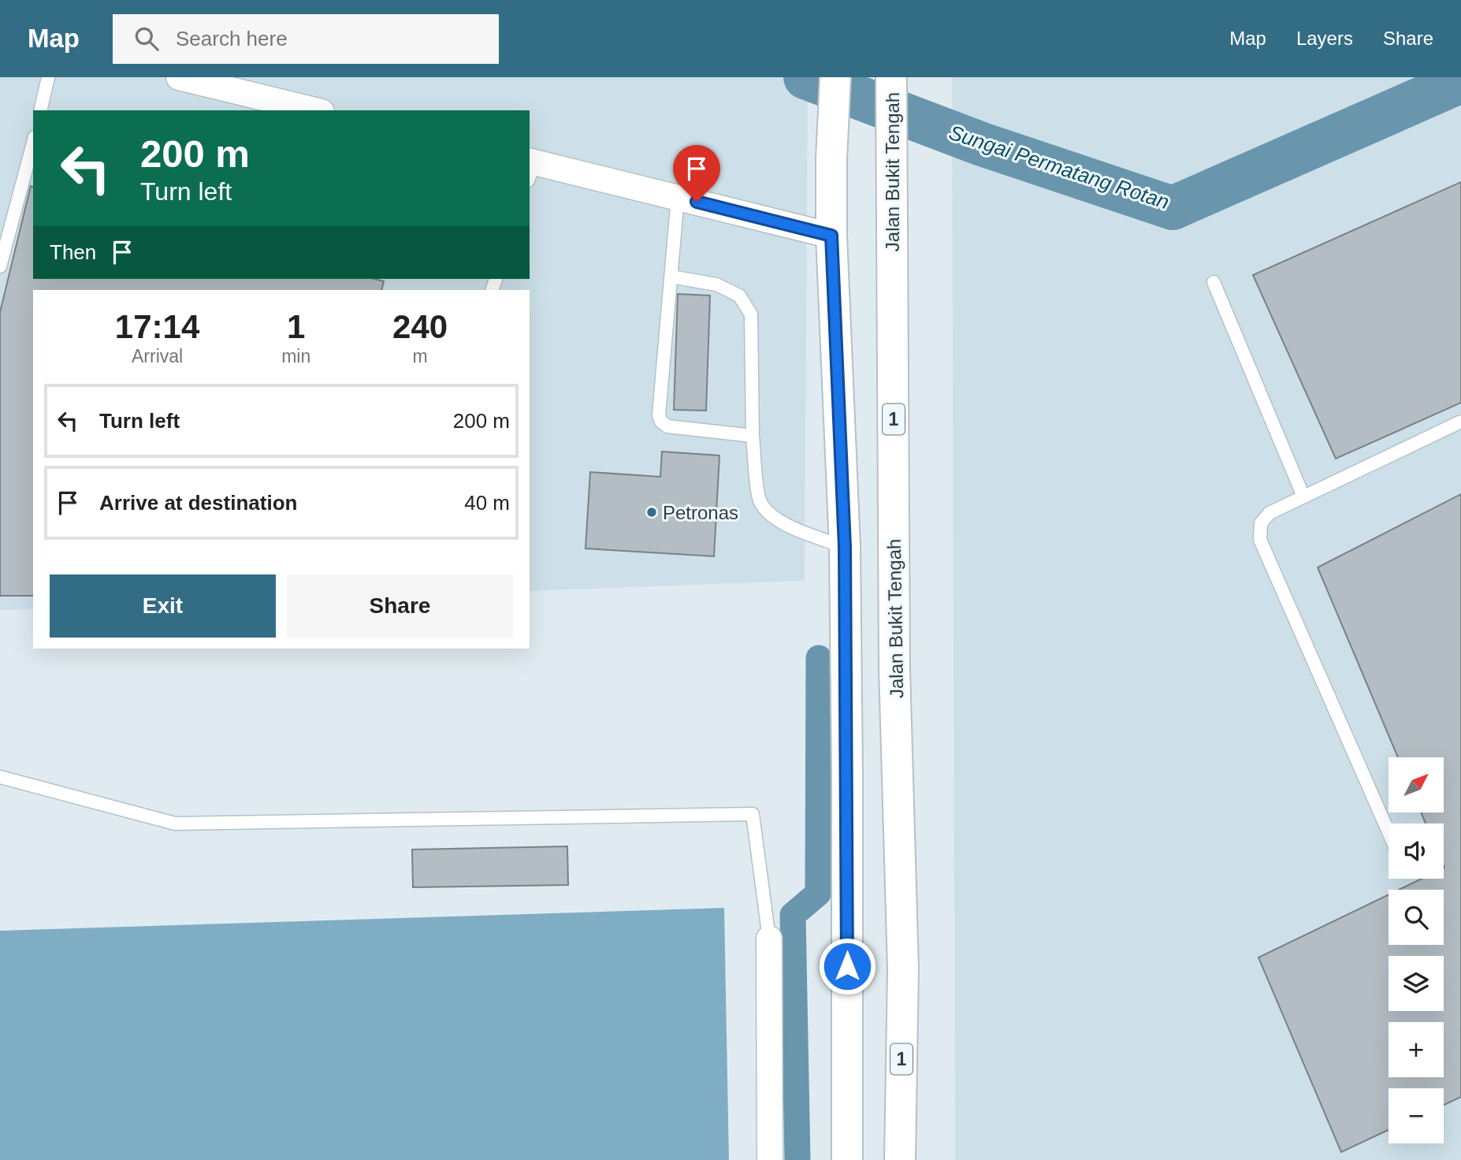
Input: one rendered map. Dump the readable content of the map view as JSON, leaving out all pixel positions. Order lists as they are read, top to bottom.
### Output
{
  "streets": {
    "highway": ["Jalan Bukit Tengah", "1"]
  },
  "water": ["Sungai Permatang Rotan"],
  "places": ["Petronas"],
  "north": "top right",
  "page": {
    "header": "Map",
    "search": "Search here",
    "nav": ["Map", "Layers", "Share"],
    "turn": ["200 m", "Turn left"],
    "then": "Then",
    "eta": [
      "17:14",
      "Arrival",
      "1",
      "min",
      "240",
      "m"
    ],
    "list": [
      {
        "name": "Turn left",
        "value": "200 m"
      },
      {
        "name": "Arrive at destination",
        "value": "40 m"
      }
    ],
    "buttons": ["Exit", "Share"],
    "map_buttons": ["+", "−"]
  }
}
